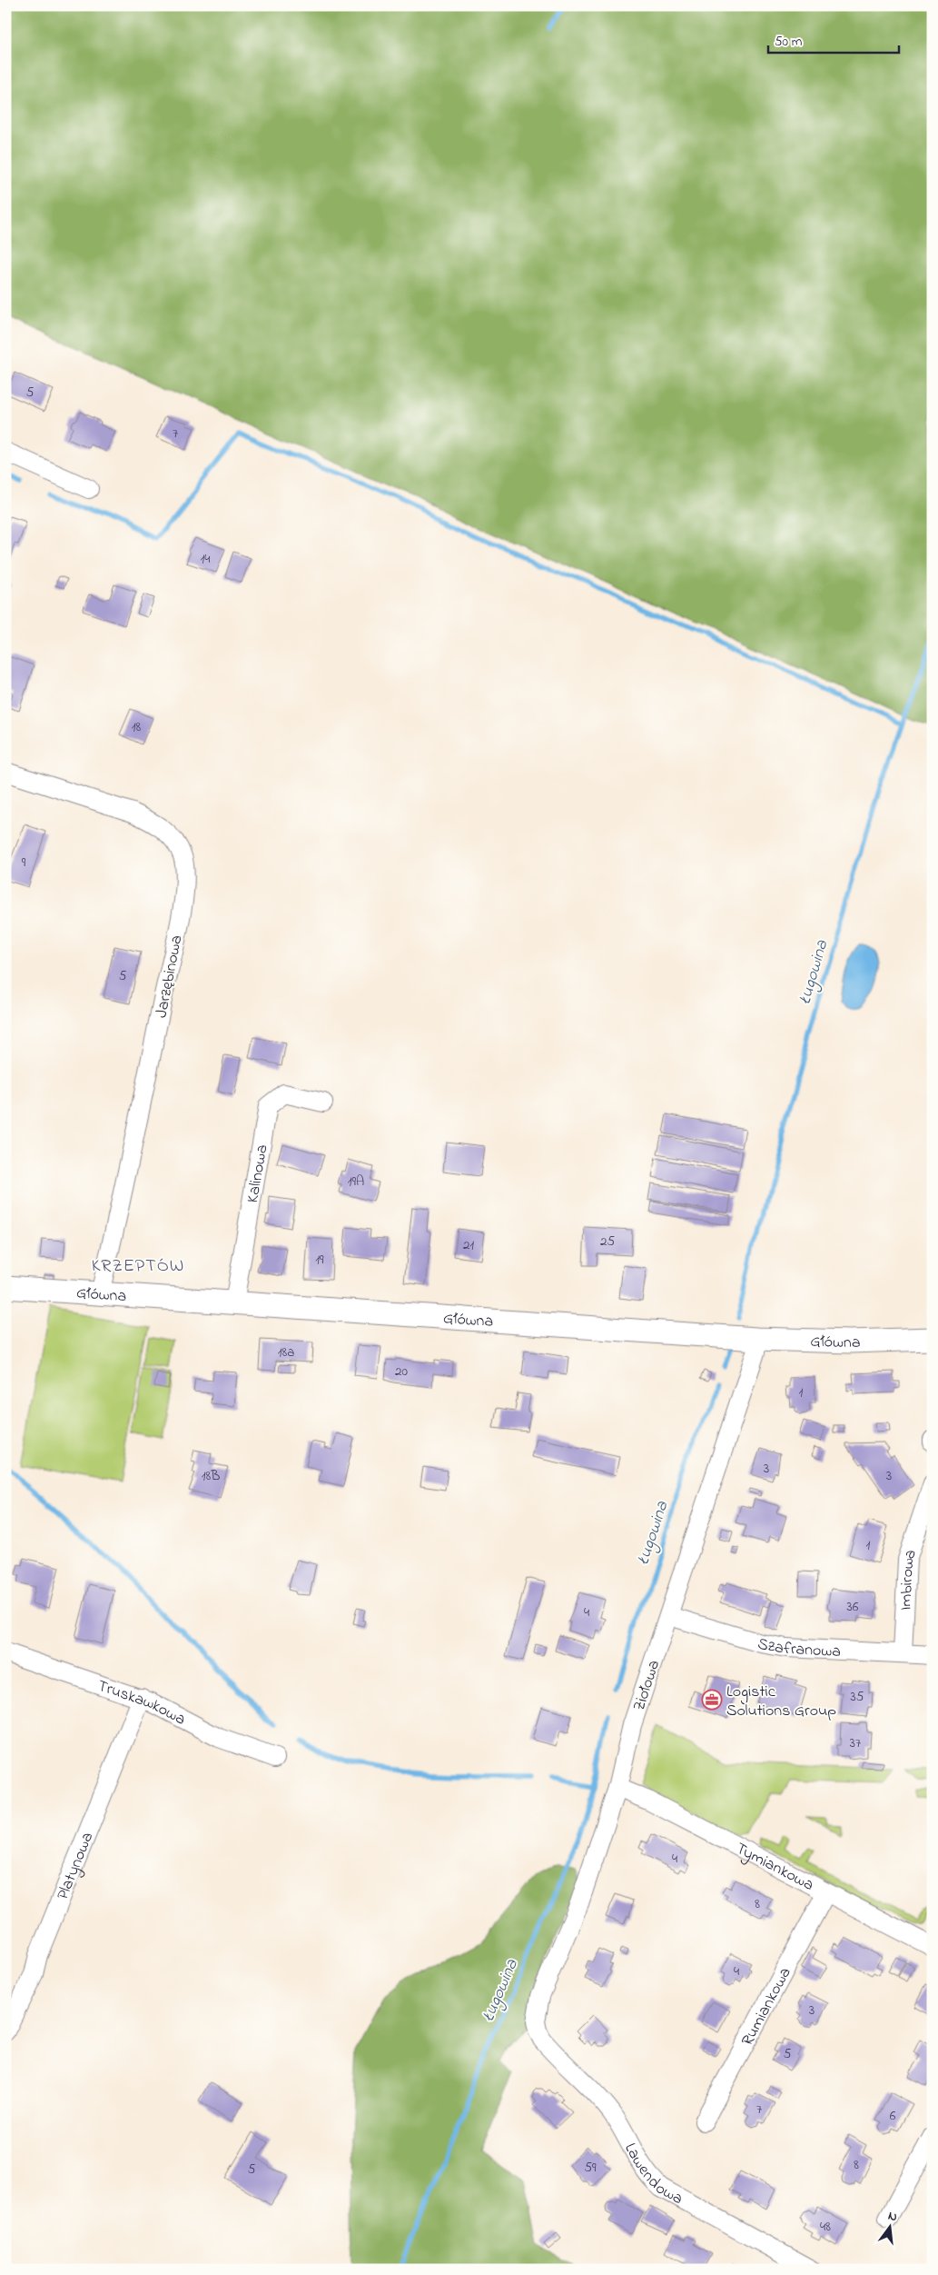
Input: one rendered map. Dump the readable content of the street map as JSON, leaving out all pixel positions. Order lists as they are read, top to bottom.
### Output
{
  "streets": {
    "street": [
      "Jarzębinowa",
      "Kalinowa",
      "Główna",
      "Imbirowa",
      "Szafranowa",
      "Ziołowa",
      "Truskawkowa",
      "Platynowa",
      "Tymiankowa",
      "Rumiankowa",
      "Lawendowa"
    ]
  },
  "crossings": [
    ["Jarzębinowa", "Główna"],
    ["Kalinowa", "Główna"],
    ["Główna", "Ziołowa"],
    ["Imbirowa", "Szafranowa"],
    ["Szafranowa", "Ziołowa"],
    ["Ziołowa", "Tymiankowa"],
    ["Ziołowa", "Lawendowa"],
    ["Truskawkowa", "Platynowa"],
    ["Tymiankowa", "Rumiankowa"]
  ],
  "districts": ["KRZEPTÓW"],
  "water": ["Ługowina"],
  "places": {
    "office": ["Logistic Solutions Group"]
  },
  "house_numbers": [
    "5",
    "7",
    "14",
    "18",
    "9",
    "5",
    "19A",
    "25",
    "21",
    "19",
    "18a",
    "20",
    "1",
    "3",
    "18B",
    "3",
    "1",
    "36",
    "4",
    "35",
    "37",
    "4",
    "8",
    "4",
    "3",
    "5",
    "7",
    "6",
    "8",
    "59",
    "5",
    "48"
  ],
  "scale_bar": "50 m",
  "north": "top"
}
